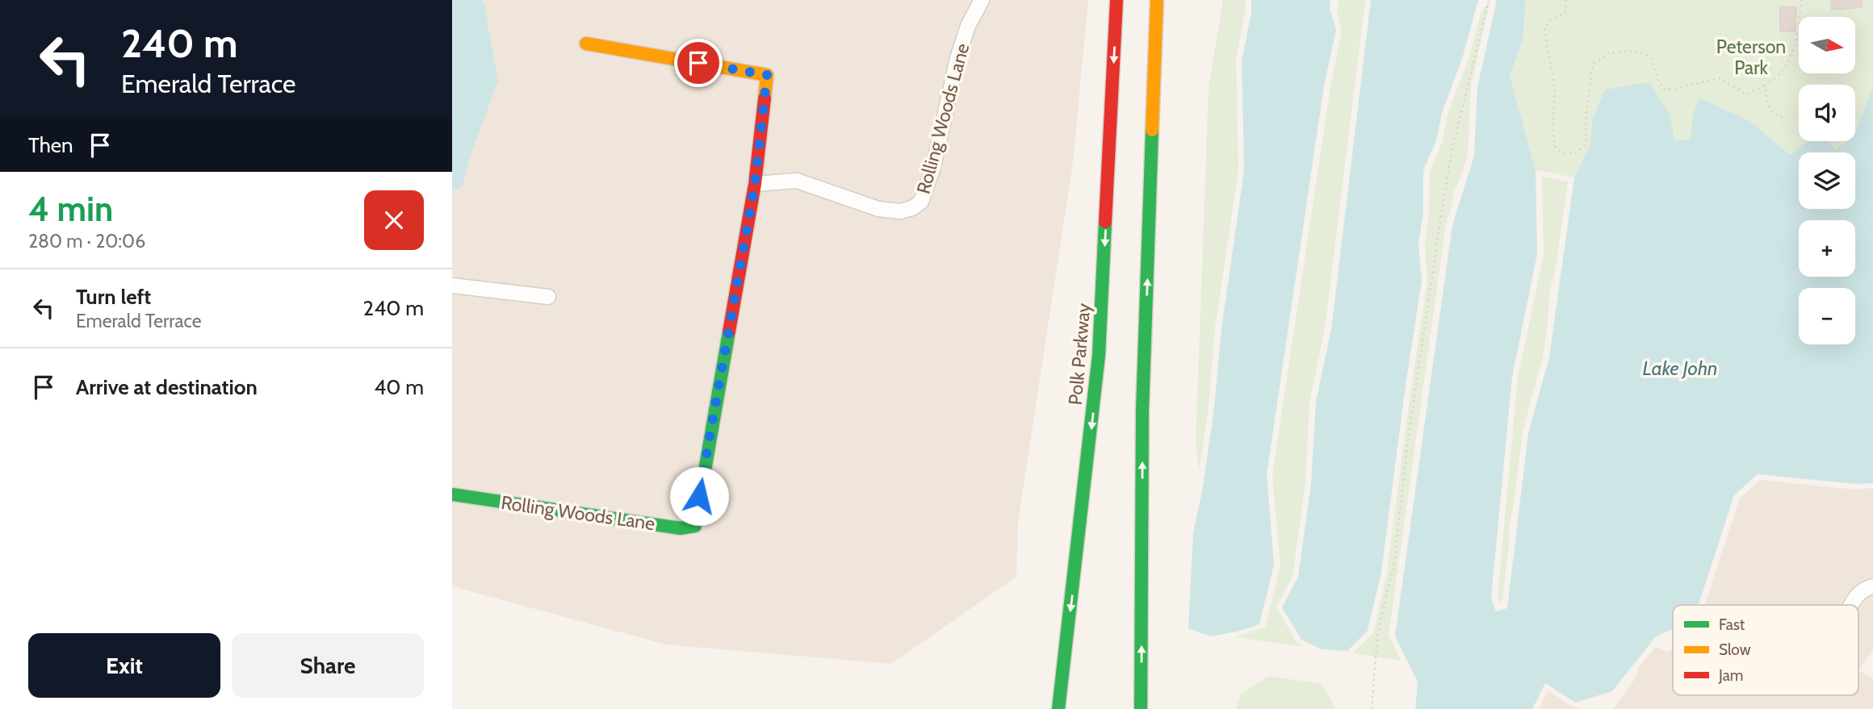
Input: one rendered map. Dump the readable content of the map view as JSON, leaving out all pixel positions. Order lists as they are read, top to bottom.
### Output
{
  "streets": {
    "main road": ["Rolling Woods Lane", "Polk Parkway"]
  },
  "water": ["Lake John"],
  "parks": ["Peterson Park"],
  "legend": ["Fast", "Slow", "Jam"],
  "north": "right",
  "page": {
    "turn": ["240 m", "Emerald Terrace"],
    "map_buttons": ["+", "−"],
    "then": "Then",
    "heading": ["4 min", "280 m · 20:06"],
    "list": [
      {
        "name": "Turn left",
        "note": "Emerald Terrace",
        "value": "240 m"
      },
      {
        "name": "Arrive at destination",
        "value": "40 m"
      }
    ],
    "buttons": ["Exit", "Share"]
  }
}
